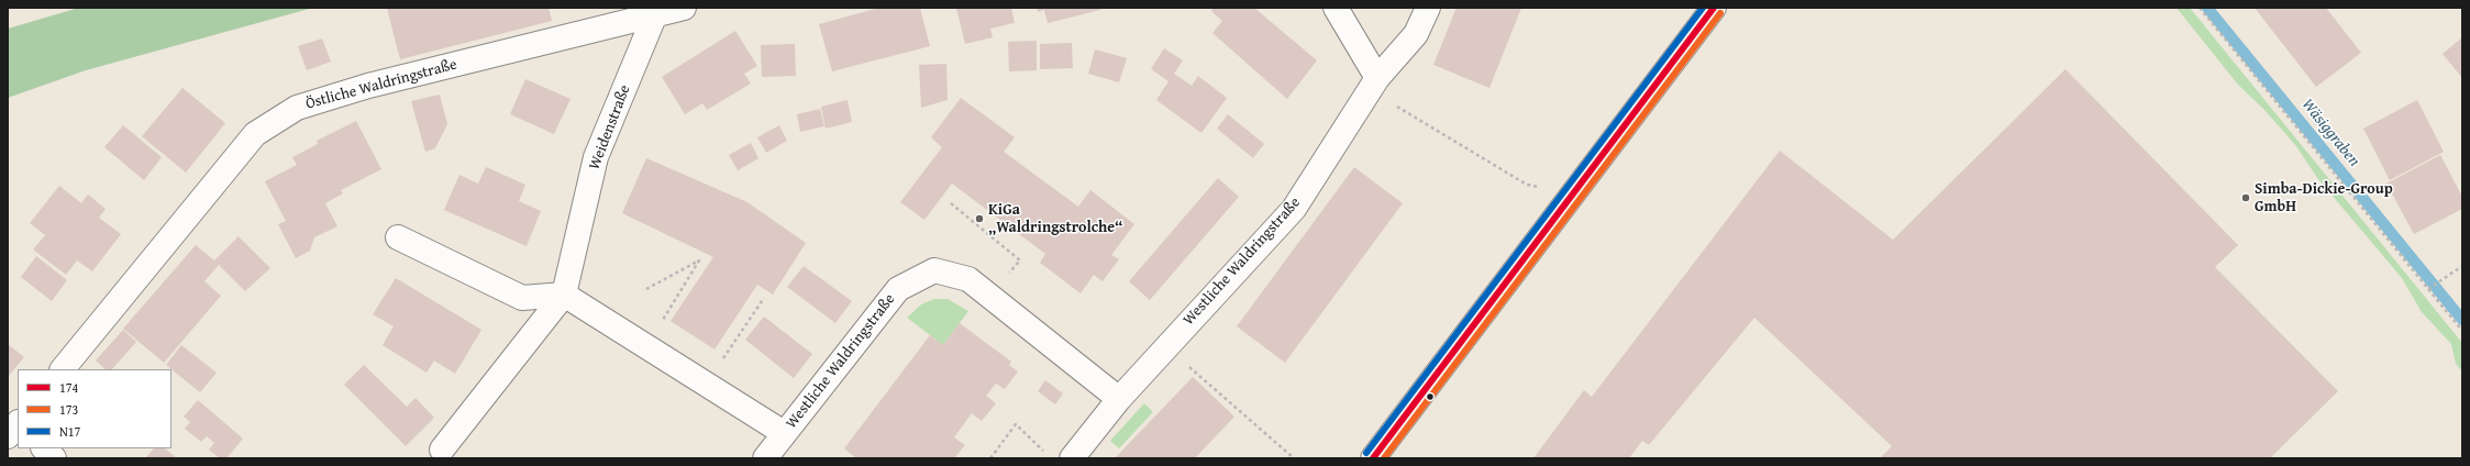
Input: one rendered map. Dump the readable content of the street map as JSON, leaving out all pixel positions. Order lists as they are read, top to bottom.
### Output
{
  "streets": {
    "street": ["Östliche Waldringstraße", "Weidenstraße", "Westliche Waldringstraße"]
  },
  "crossings": [
    ["Östliche Waldringstraße", "Weidenstraße"]
  ],
  "water": ["Wäsiggraben"],
  "places": ["Simba-Dickie-Group GmbH", "KiGa „Waldringstrolche“"],
  "lines": ["transit line 174", "transit line N17", "transit line 173"],
  "legend": ["174", "173", "N17"]
}
